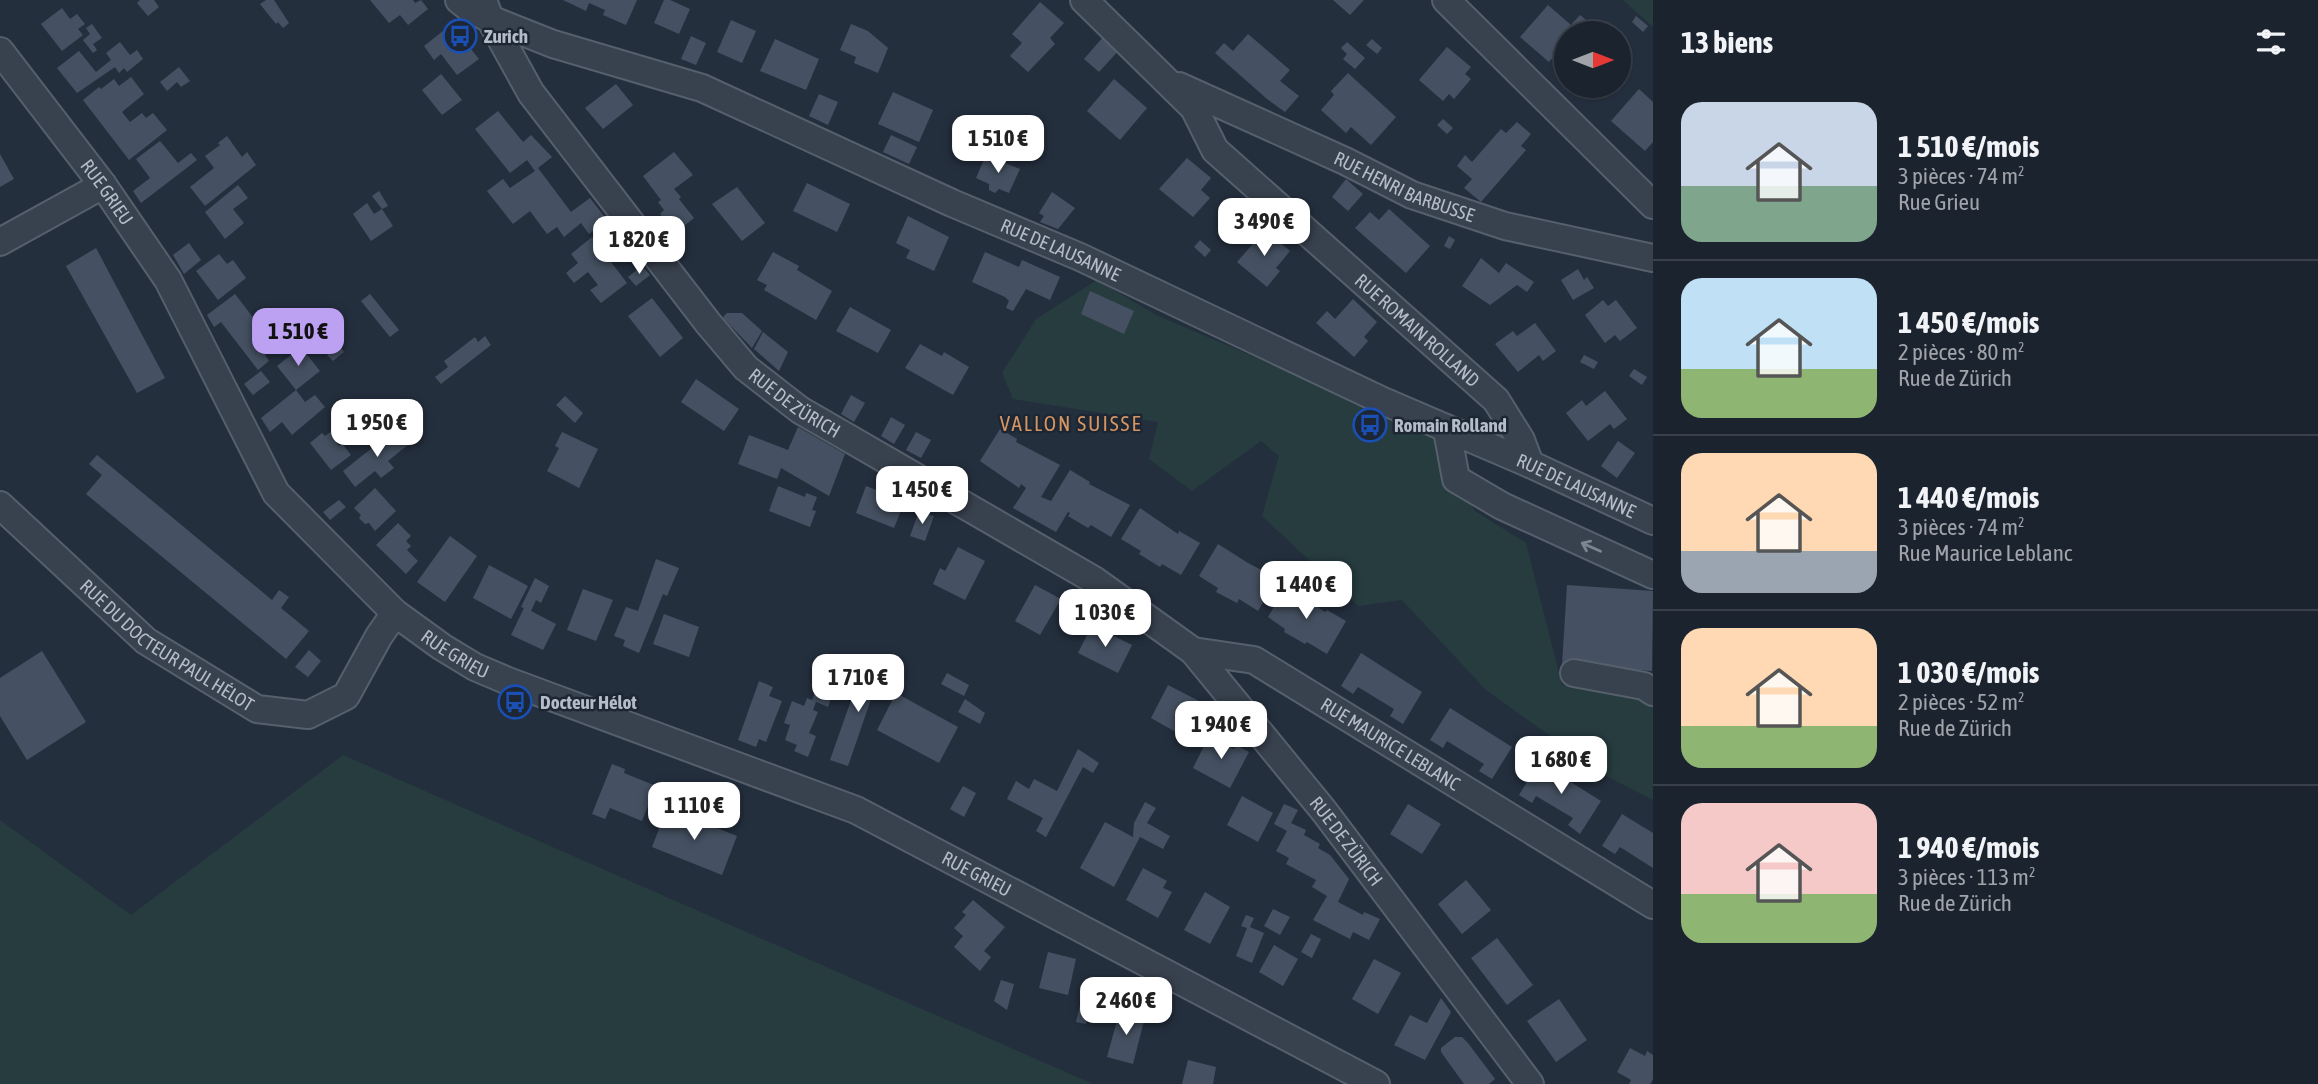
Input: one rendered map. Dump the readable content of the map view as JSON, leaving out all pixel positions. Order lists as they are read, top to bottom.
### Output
{
  "streets": {
    "street": [
      "RUE HENRI BARBUSSE",
      "RUE GRIEU",
      "RUE DE LAUSANNE",
      "RUE ROMAIN ROLLAND",
      "RUE DE ZÜRICH",
      "RUE DU DOCTEUR PAUL HÉLOT",
      "RUE MAURICE LEBLANC"
    ]
  },
  "crossings": [
    ["RUE HENRI BARBUSSE", "RUE ROMAIN ROLLAND"],
    ["RUE GRIEU", "RUE DU DOCTEUR PAUL HÉLOT"],
    ["RUE DE LAUSANNE", "RUE ROMAIN ROLLAND"],
    ["RUE DE LAUSANNE", "RUE DE ZÜRICH"],
    ["RUE DE ZÜRICH", "RUE MAURICE LEBLANC"]
  ],
  "districts": ["VALLON SUISSE"],
  "places": {
    "bus stop": ["Zurich", "Romain Rolland", "Docteur Hélot"]
  },
  "north": "right",
  "page": {
    "heading": "13 biens",
    "list": [
      {
        "name": "1 510 €/mois",
        "note": "3 pièces · 74 m² · Rue Grieu"
      },
      {
        "name": "1 450 €/mois",
        "note": "2 pièces · 80 m² · Rue de Zürich"
      },
      {
        "name": "1 440 €/mois",
        "note": "3 pièces · 74 m² · Rue Maurice Leblanc"
      },
      {
        "name": "1 030 €/mois",
        "note": "2 pièces · 52 m² · Rue de Zürich"
      },
      {
        "name": "1 940 €/mois",
        "note": "3 pièces · 113 m² · Rue de Zürich"
      }
    ],
    "price": [
      "1 510 €",
      "3 490 €",
      "1 820 €",
      "1 510 €",
      "1 950 €",
      "1 450 €",
      "1 440 €",
      "1 030 €",
      "1 710 €",
      "1 940 €",
      "1 680 €",
      "1 110 €",
      "2 460 €"
    ]
  }
}
